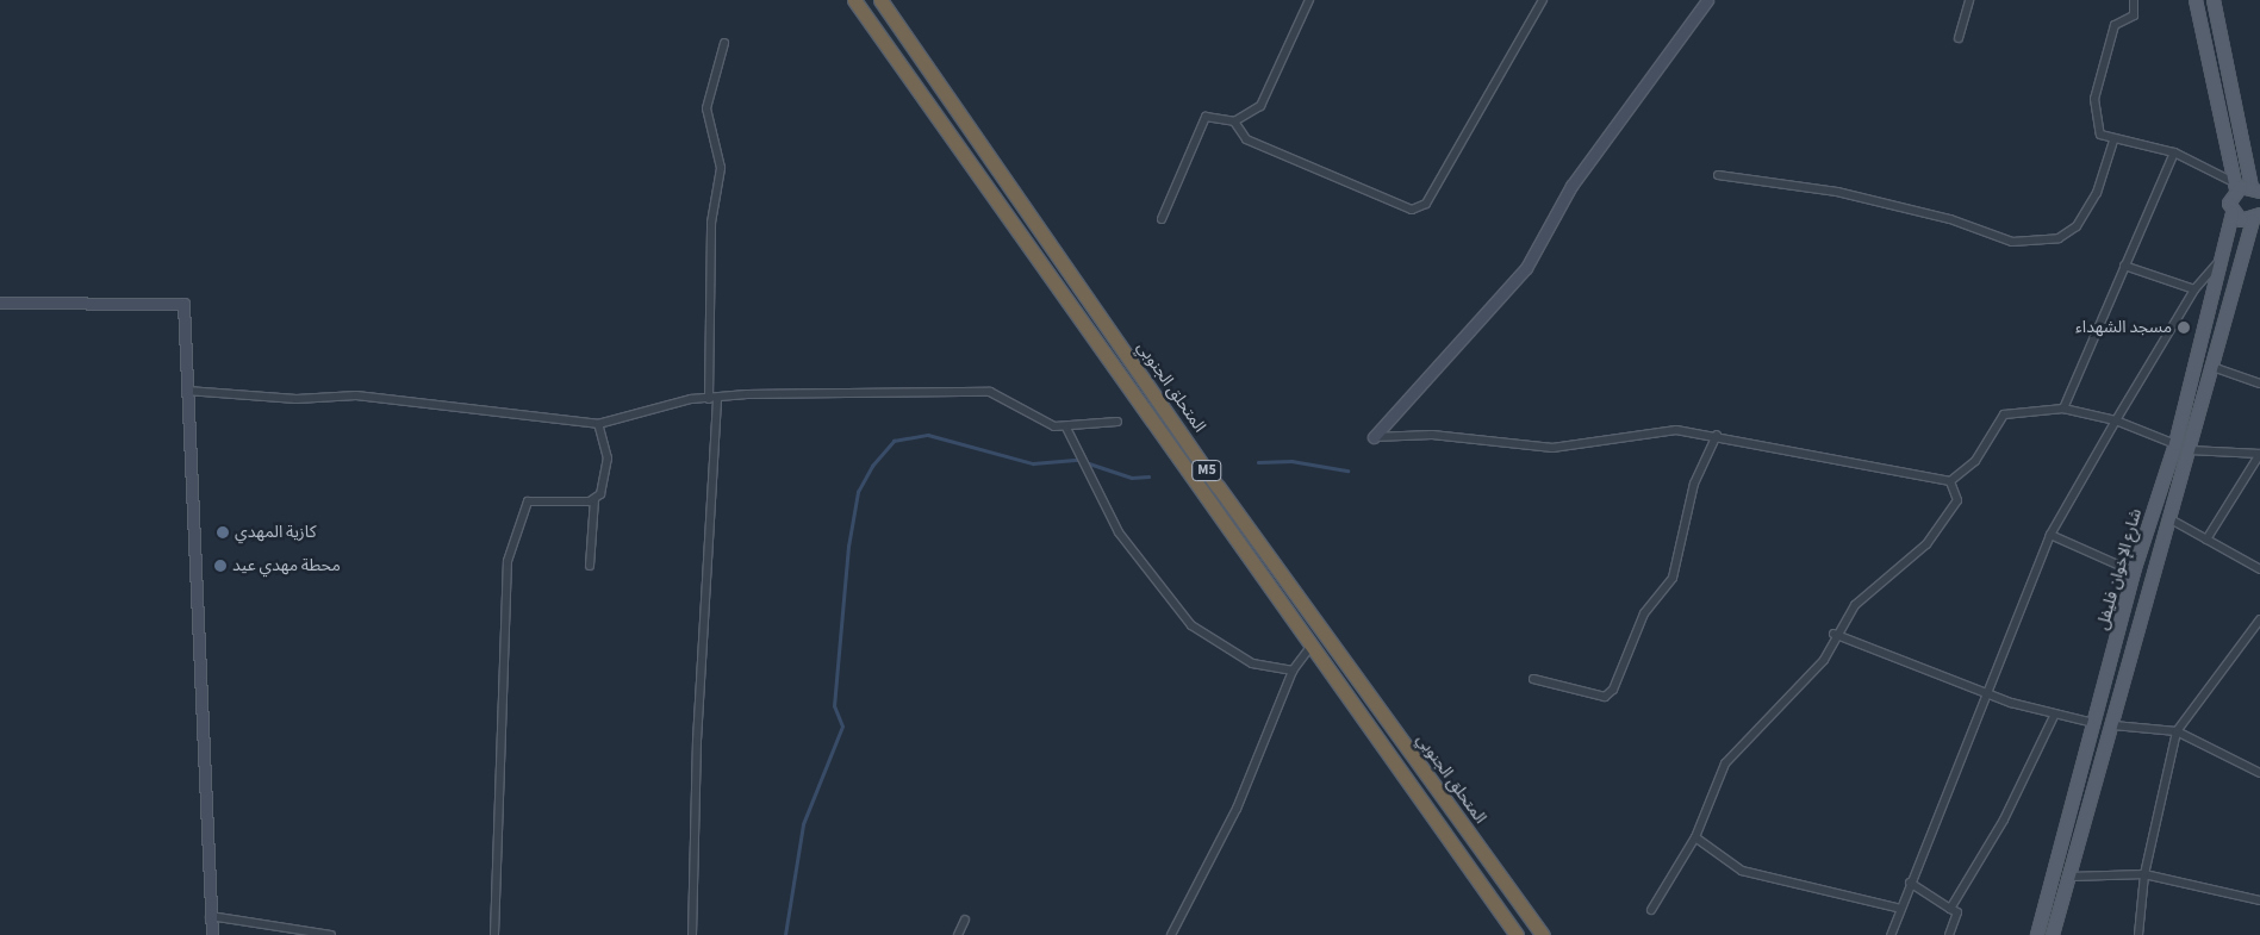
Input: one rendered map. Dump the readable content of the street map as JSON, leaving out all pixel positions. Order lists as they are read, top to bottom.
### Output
{
  "streets": {
    "highway": ["المتحلق الجنوبي", "M5"],
    "main road": ["شارع الإخوان فليفل"]
  },
  "places": ["مسجد الشهداء", "كازية المهدي", "محطة مهدي عيد"]
}
